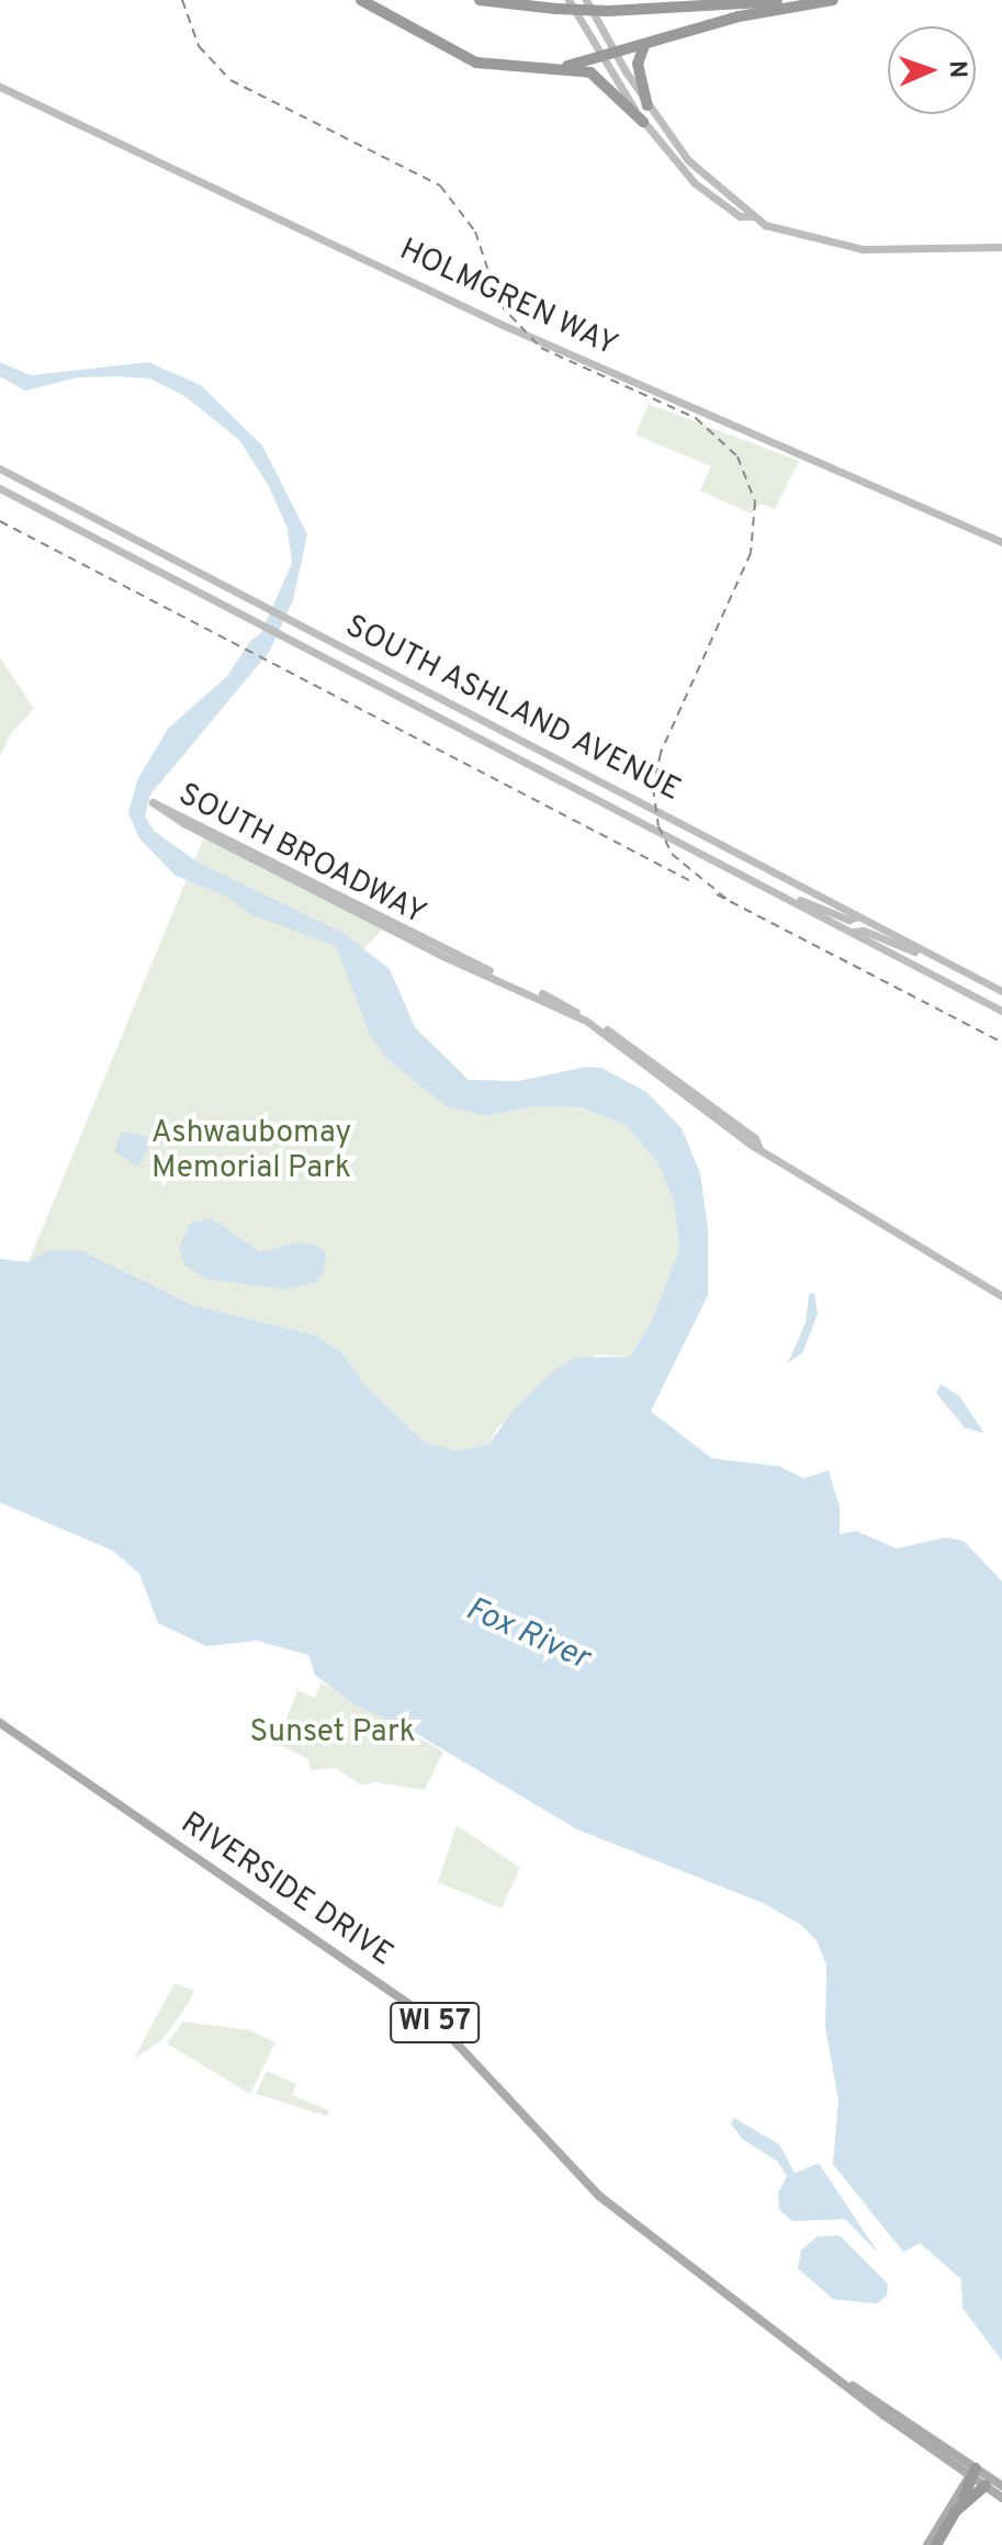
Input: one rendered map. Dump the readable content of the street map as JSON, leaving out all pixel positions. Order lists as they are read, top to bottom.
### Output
{
  "streets": {
    "main road": ["RIVERSIDE DRIVE", "WI 57"],
    "street": ["HOLMGREN WAY", "SOUTH ASHLAND AVENUE", "SOUTH BROADWAY"]
  },
  "water": ["Fox River"],
  "parks": ["Ashwaubomay Memorial Park", "Sunset Park"],
  "north": "right"
}
